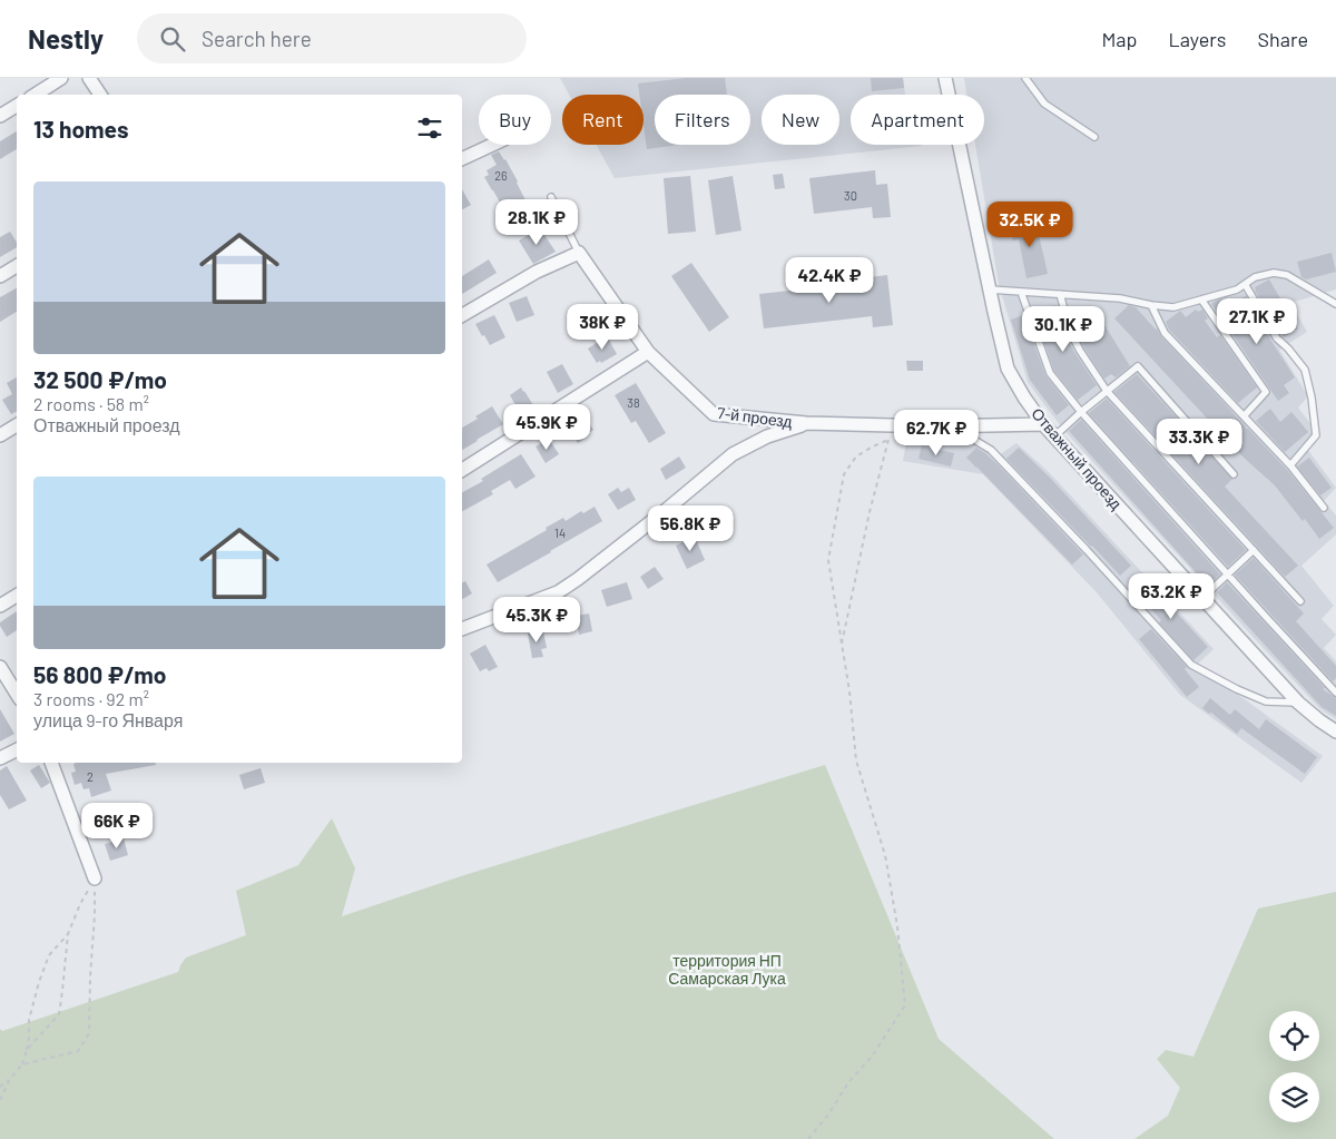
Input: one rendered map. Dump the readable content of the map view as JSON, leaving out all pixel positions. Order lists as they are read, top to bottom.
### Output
{
  "streets": {
    "street": ["7-й проезд", "Отважный проезд"]
  },
  "crossings": [
    ["7-й проезд", "Отважный проезд"]
  ],
  "parks": ["территория НП Самарская Лука"],
  "house_numbers": [
    "26",
    "30",
    "38",
    "14",
    "2"
  ],
  "page": {
    "header": "Nestly",
    "search": "Search here",
    "nav": ["Map", "Layers", "Share"],
    "chip": [
      "Buy",
      "Rent",
      "Filters",
      "New",
      "Apartment"
    ],
    "heading": "13 homes",
    "list": [
      {
        "name": "32 500 ₽/mo",
        "note": "2 rooms · 58 m² · Отважный проезд"
      },
      {
        "name": "56 800 ₽/mo",
        "note": "3 rooms · 92 m² · улица 9-го Января"
      }
    ],
    "price": [
      "28.1K ₽",
      "32.5K ₽",
      "42.4K ₽",
      "27.1K ₽",
      "38K ₽",
      "30.1K ₽",
      "45.9K ₽",
      "62.7K ₽",
      "33.3K ₽",
      "56.8K ₽",
      "63.2K ₽",
      "45.3K ₽",
      "66K ₽"
    ]
  }
}
